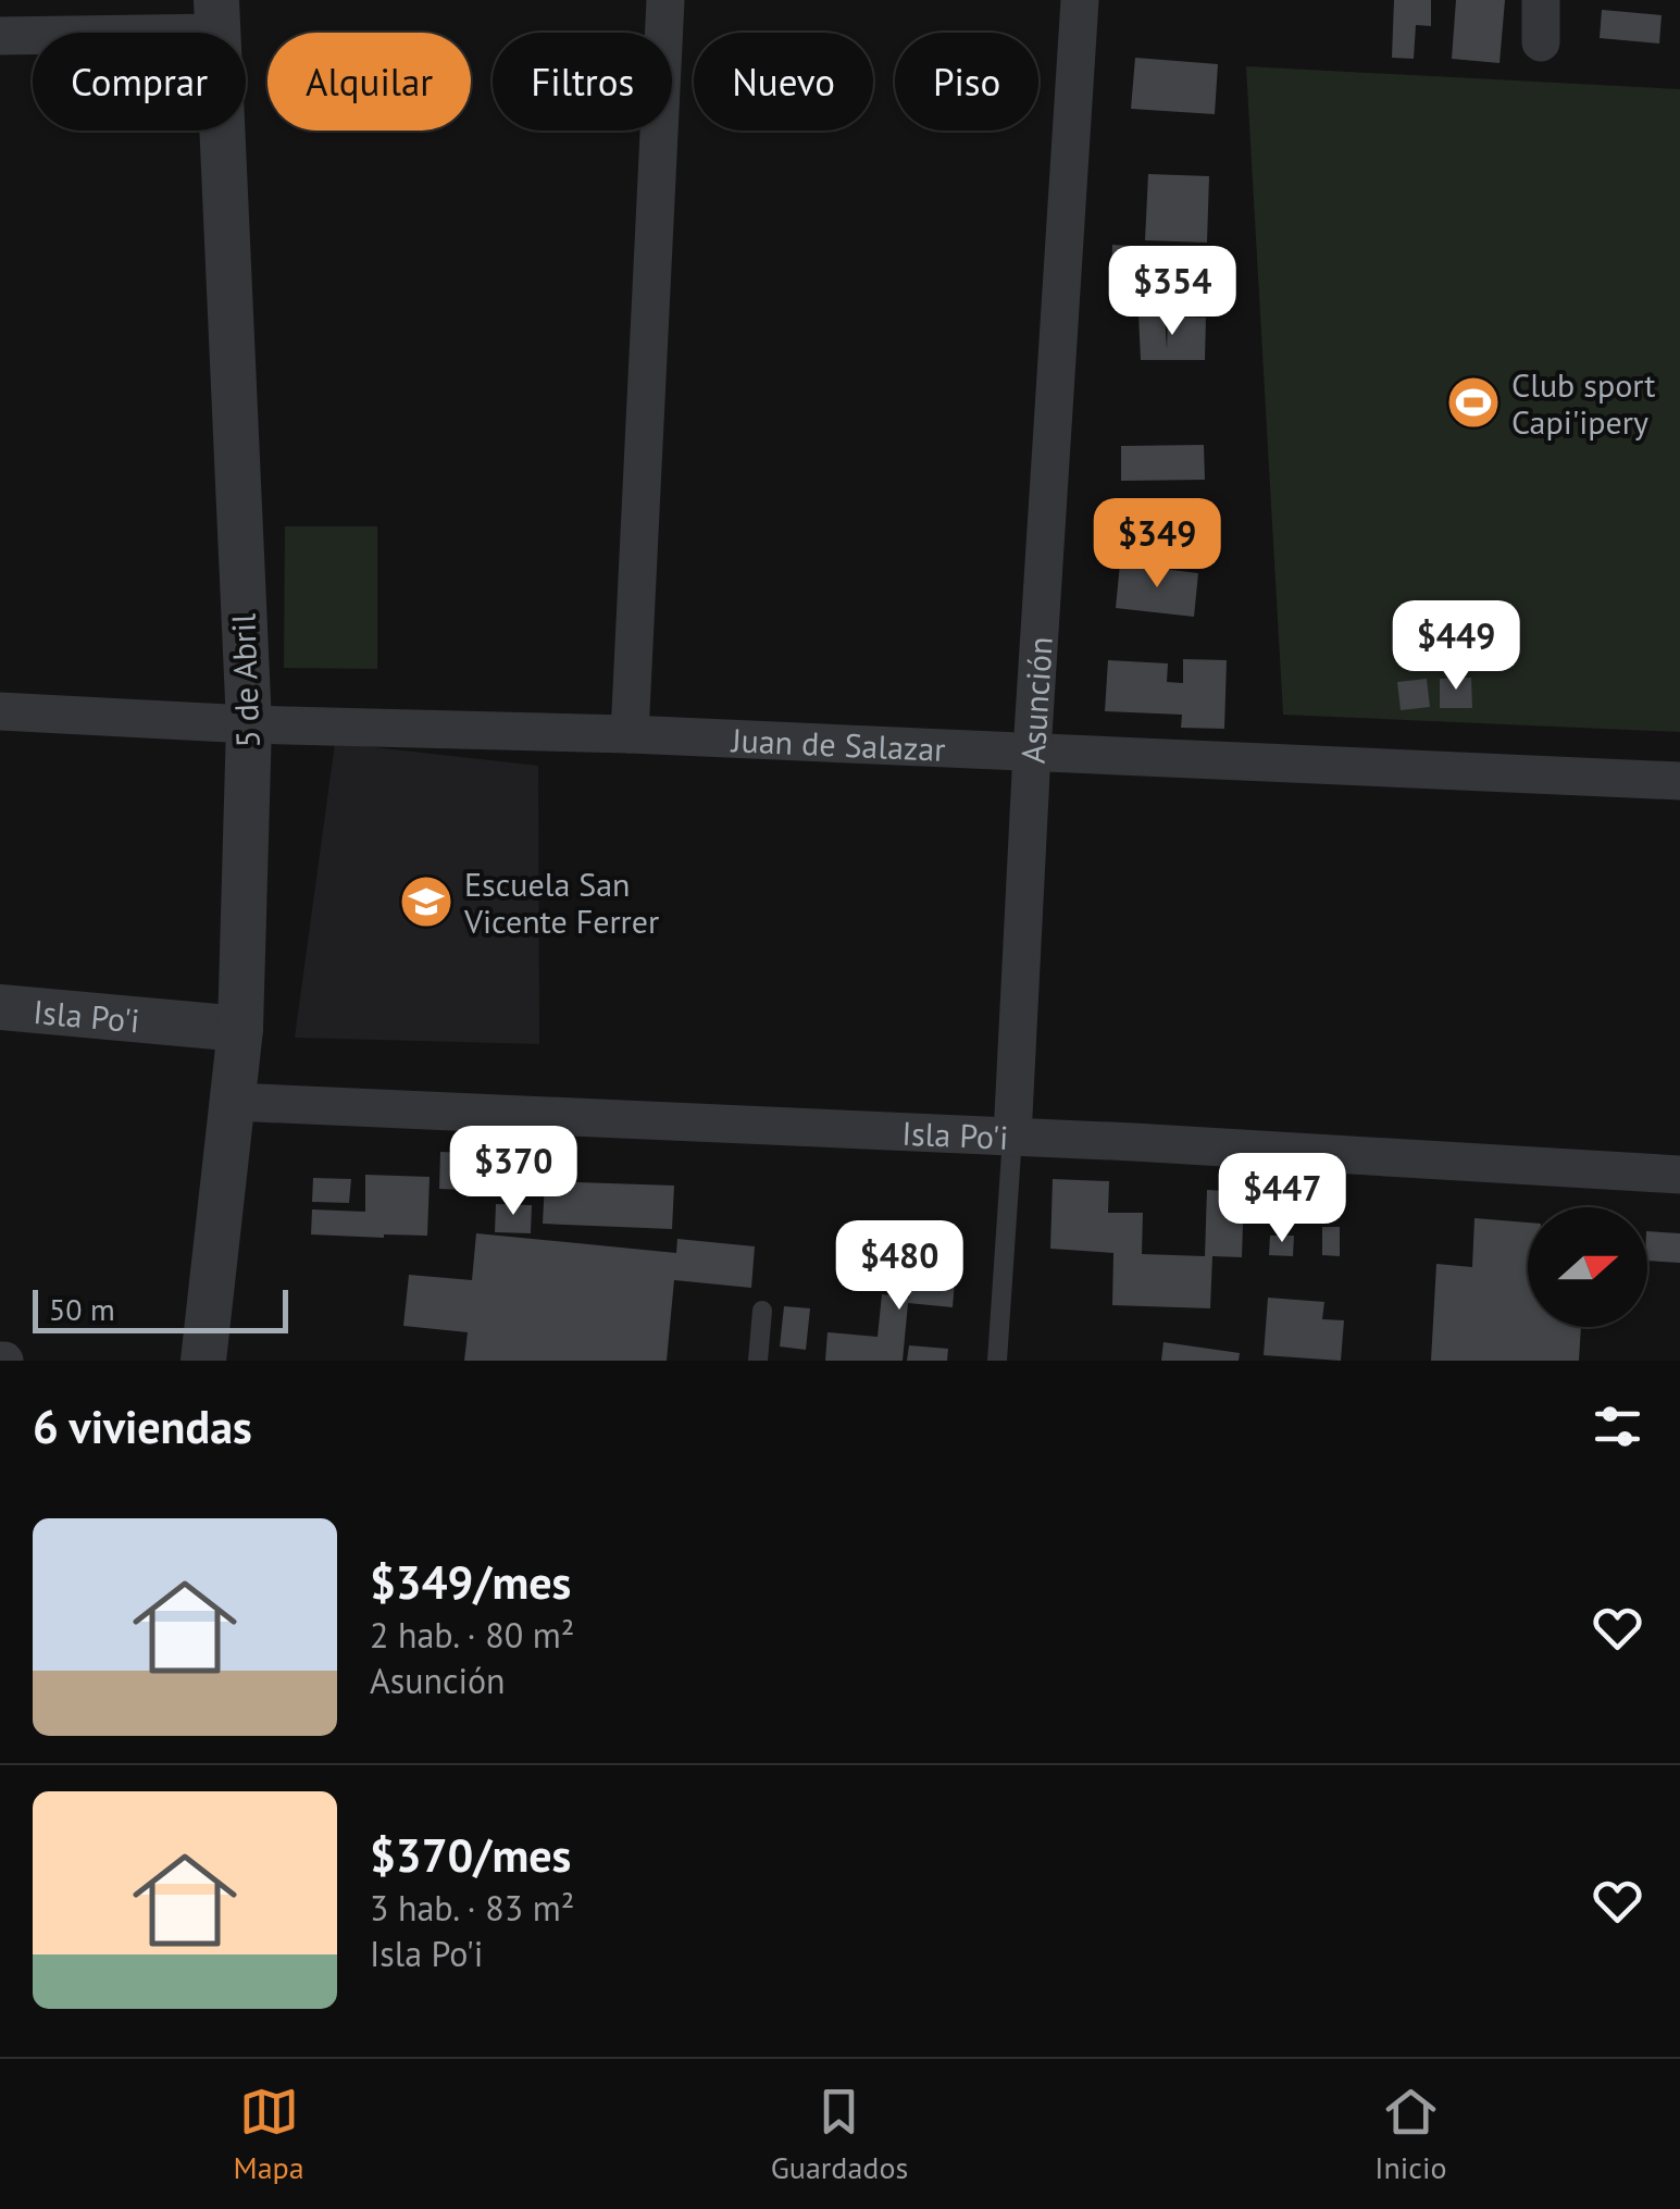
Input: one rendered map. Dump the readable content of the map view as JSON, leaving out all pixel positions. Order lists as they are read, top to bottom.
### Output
{
  "streets": {
    "street": [
      "5 de Abril",
      "Asunción",
      "Juan de Salazar",
      "Isla Po'i"
    ]
  },
  "crossings": [
    ["5 de Abril", "Juan de Salazar"],
    ["5 de Abril", "Isla Po'i"],
    ["Asunción", "Juan de Salazar"],
    ["Asunción", "Isla Po'i"]
  ],
  "places": {
    "sports": ["Club sport Capi'ipery"],
    "school or university": ["Escuela San Vicente Ferrer"]
  },
  "scale_bar": "50 m",
  "north": "right",
  "page": {
    "chip": [
      "Comprar",
      "Alquilar",
      "Filtros",
      "Nuevo",
      "Piso"
    ],
    "price": [
      "$354",
      "$349",
      "$449",
      "$370",
      "$447",
      "$480"
    ],
    "scale": "50 m",
    "heading": "6 viviendas",
    "list": [
      {
        "name": "$349/mes",
        "note": "2 hab. · 80 m² · Asunción"
      },
      {
        "name": "$370/mes",
        "note": "3 hab. · 83 m² · Isla Po'i"
      }
    ],
    "tabs": ["Mapa", "Guardados", "Inicio"]
  }
}
